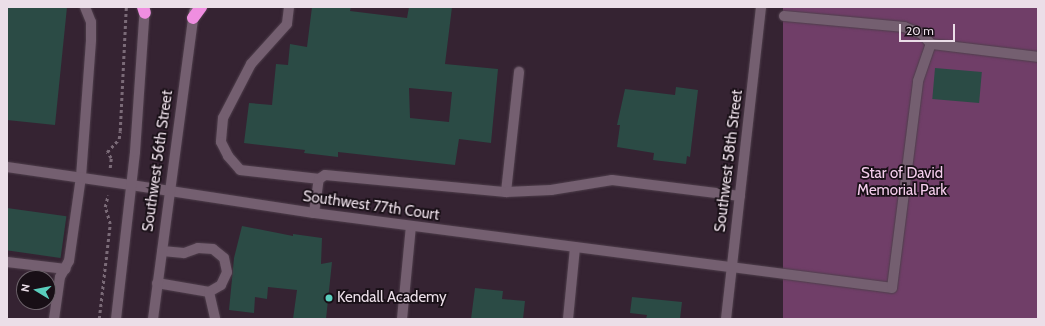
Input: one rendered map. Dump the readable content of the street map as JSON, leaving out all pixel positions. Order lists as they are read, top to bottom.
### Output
{
  "streets": {
    "street": ["Southwest 56th Street", "Southwest 58th Street", "Southwest 77th Court"]
  },
  "crossings": [
    ["Southwest 56th Street", "Southwest 77th Court"],
    ["Southwest 58th Street", "Southwest 77th Court"]
  ],
  "parks": ["Star of David Memorial Park"],
  "places": ["Kendall Academy"],
  "scale_bar": "20 m",
  "north": "left"
}
